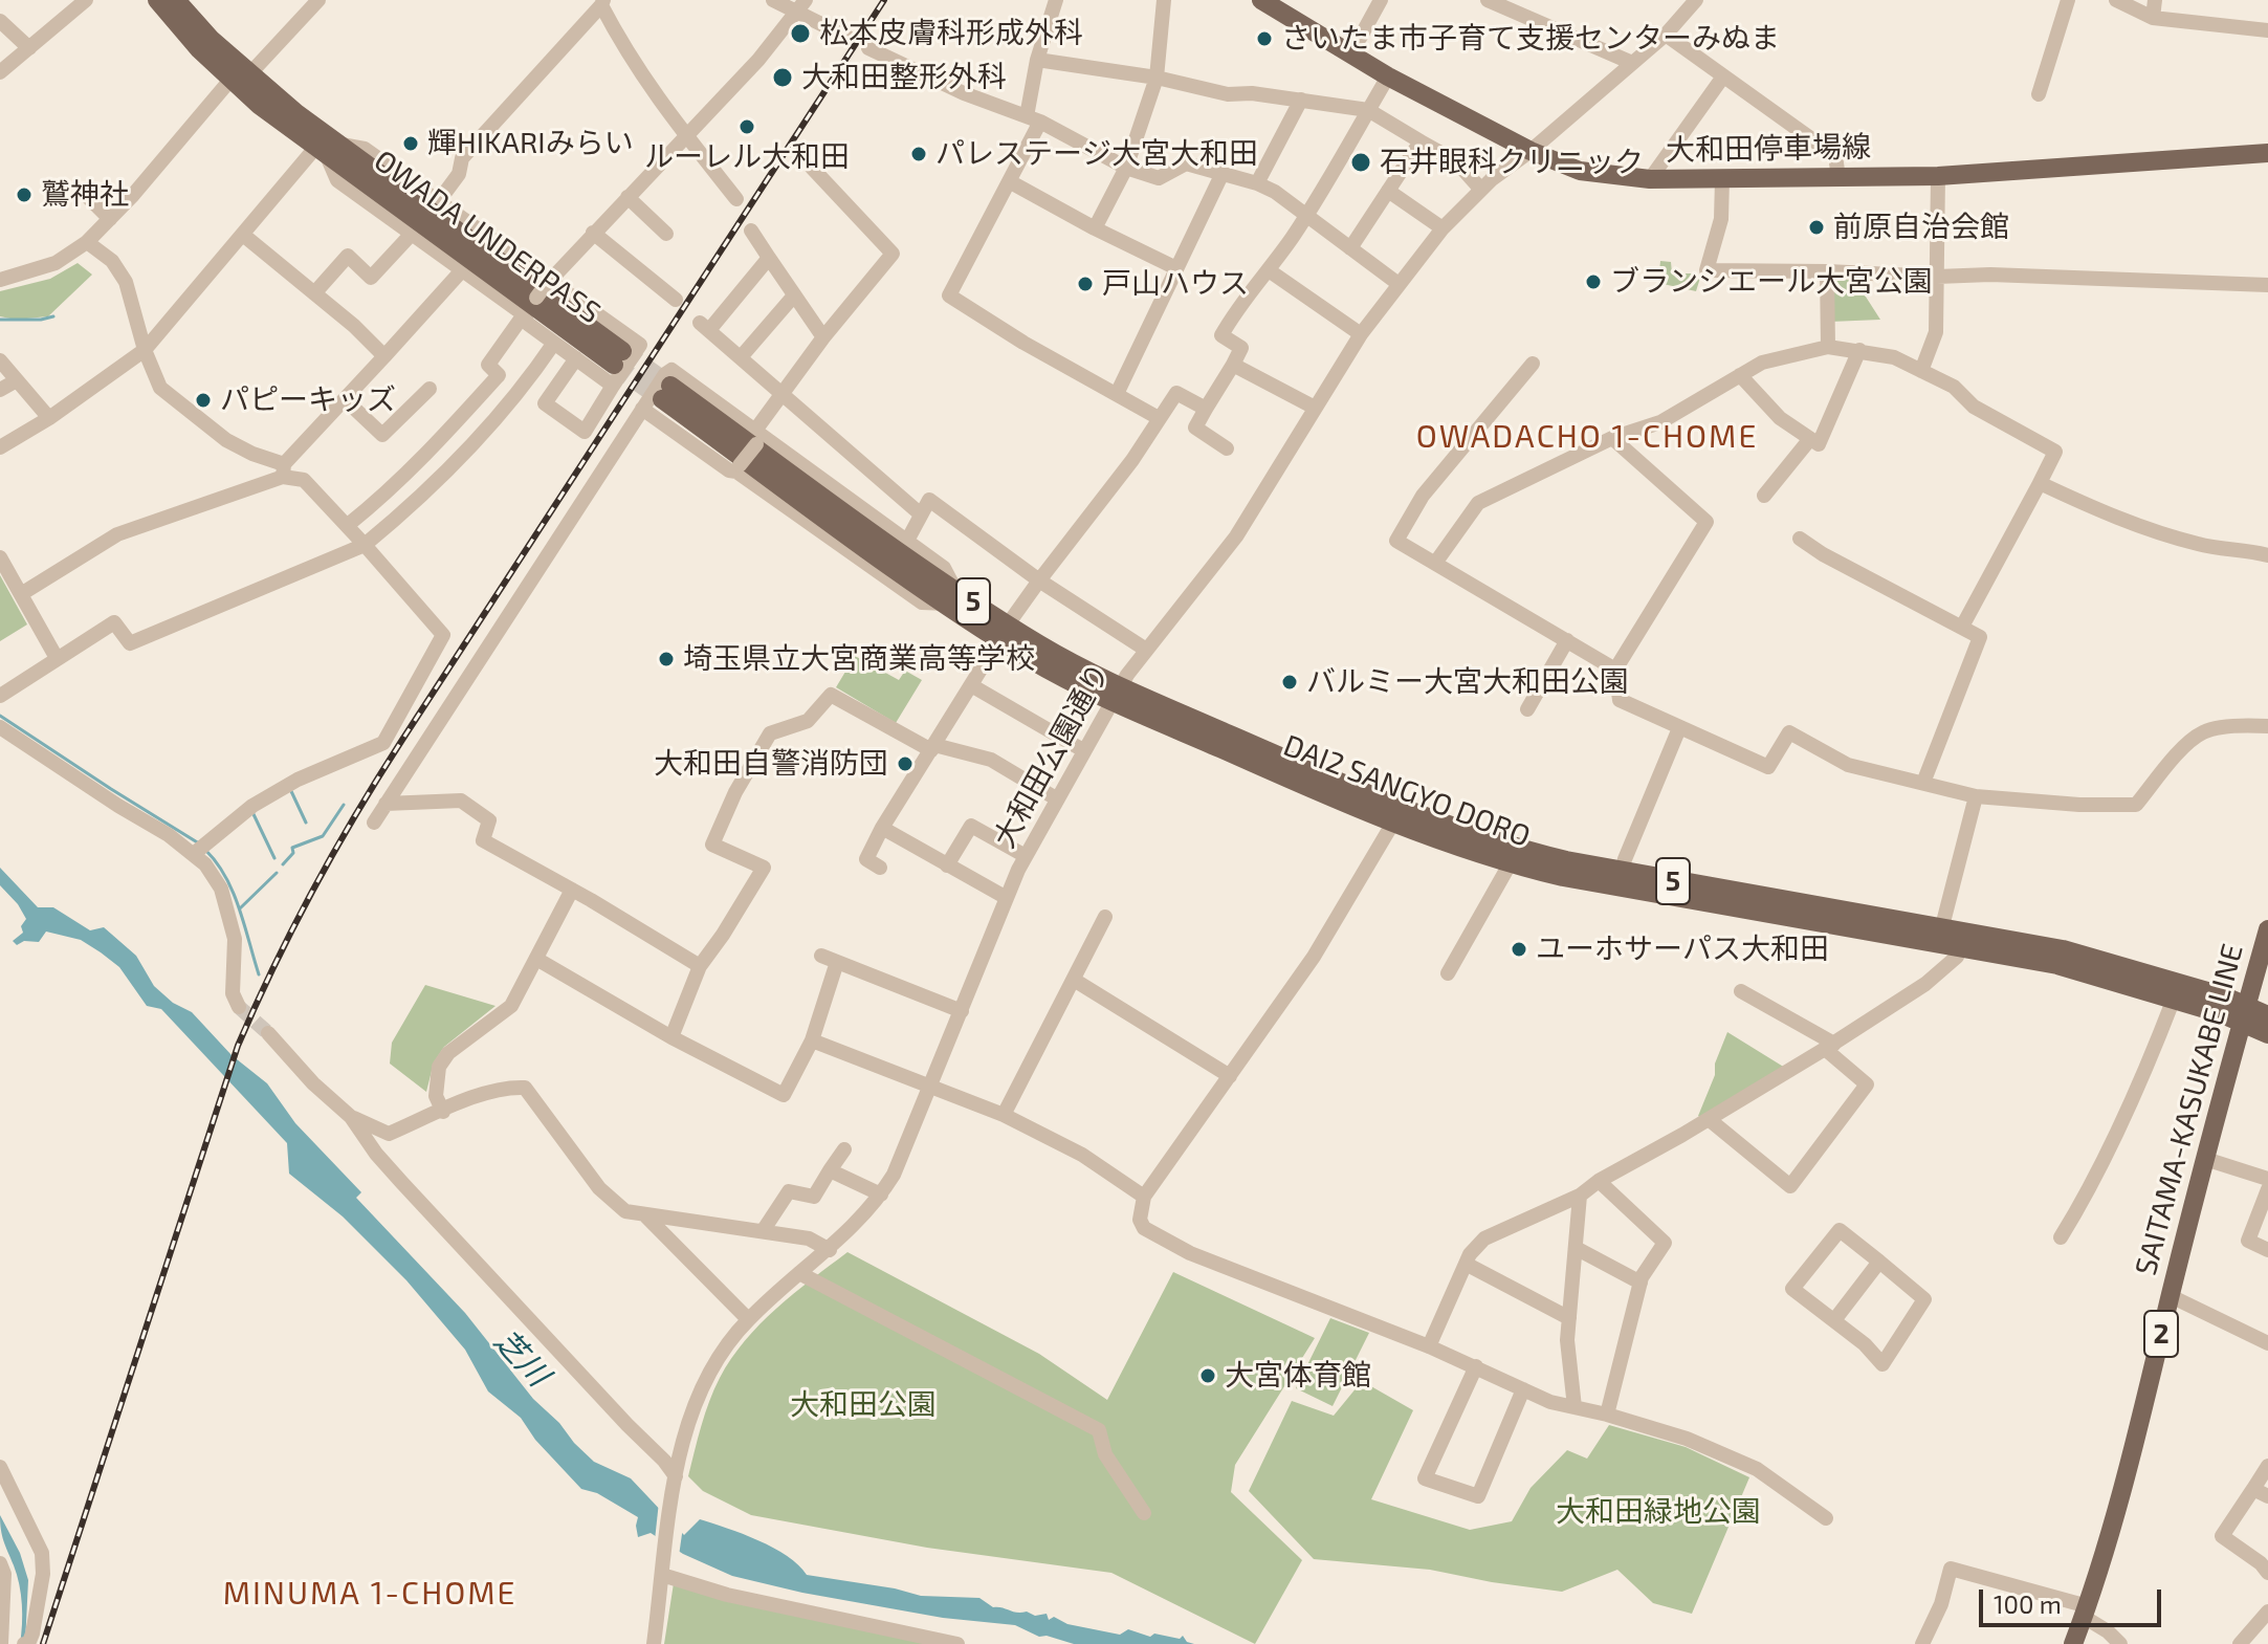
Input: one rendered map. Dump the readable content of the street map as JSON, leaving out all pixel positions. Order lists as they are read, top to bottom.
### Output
{
  "streets": {
    "main road": [
      "大和田停車場線",
      "OWADA UNDERPASS",
      "5",
      "DAI2 SANGYO DORO",
      "SAITAMA-KASUKABE LINE",
      "2"
    ],
    "street": ["大和田公園通り"]
  },
  "crossings": [
    ["大和田停車場線", "大和田公園通り"],
    ["大和田公園通り", "DAI2 SANGYO DORO"],
    ["DAI2 SANGYO DORO", "SAITAMA-KASUKABE LINE"]
  ],
  "districts": ["OWADACHO 1-CHOME", "MINUMA 1-CHOME"],
  "water": ["芝川"],
  "parks": ["大和田公園", "大和田緑地公園"],
  "places": [
    "松本皮膚科形成外科",
    "さいたま市子育て支援センターみぬま",
    "大和田整形外科",
    "ルーレル大和田",
    "輝HIKARIみらい",
    "パレステージ大宮大和田",
    "石井眼科クリニック",
    "鷲神社",
    "前原自治会館",
    "ブランシエール大宮公園",
    "戸山ハウス",
    "パピーキッズ",
    "埼玉県立大宮商業高等学校",
    "バルミー大宮大和田公園",
    "大和田自警消防団",
    "ユーホサーパス大和田",
    "大宮体育館"
  ],
  "scale_bar": "100 m"
}
